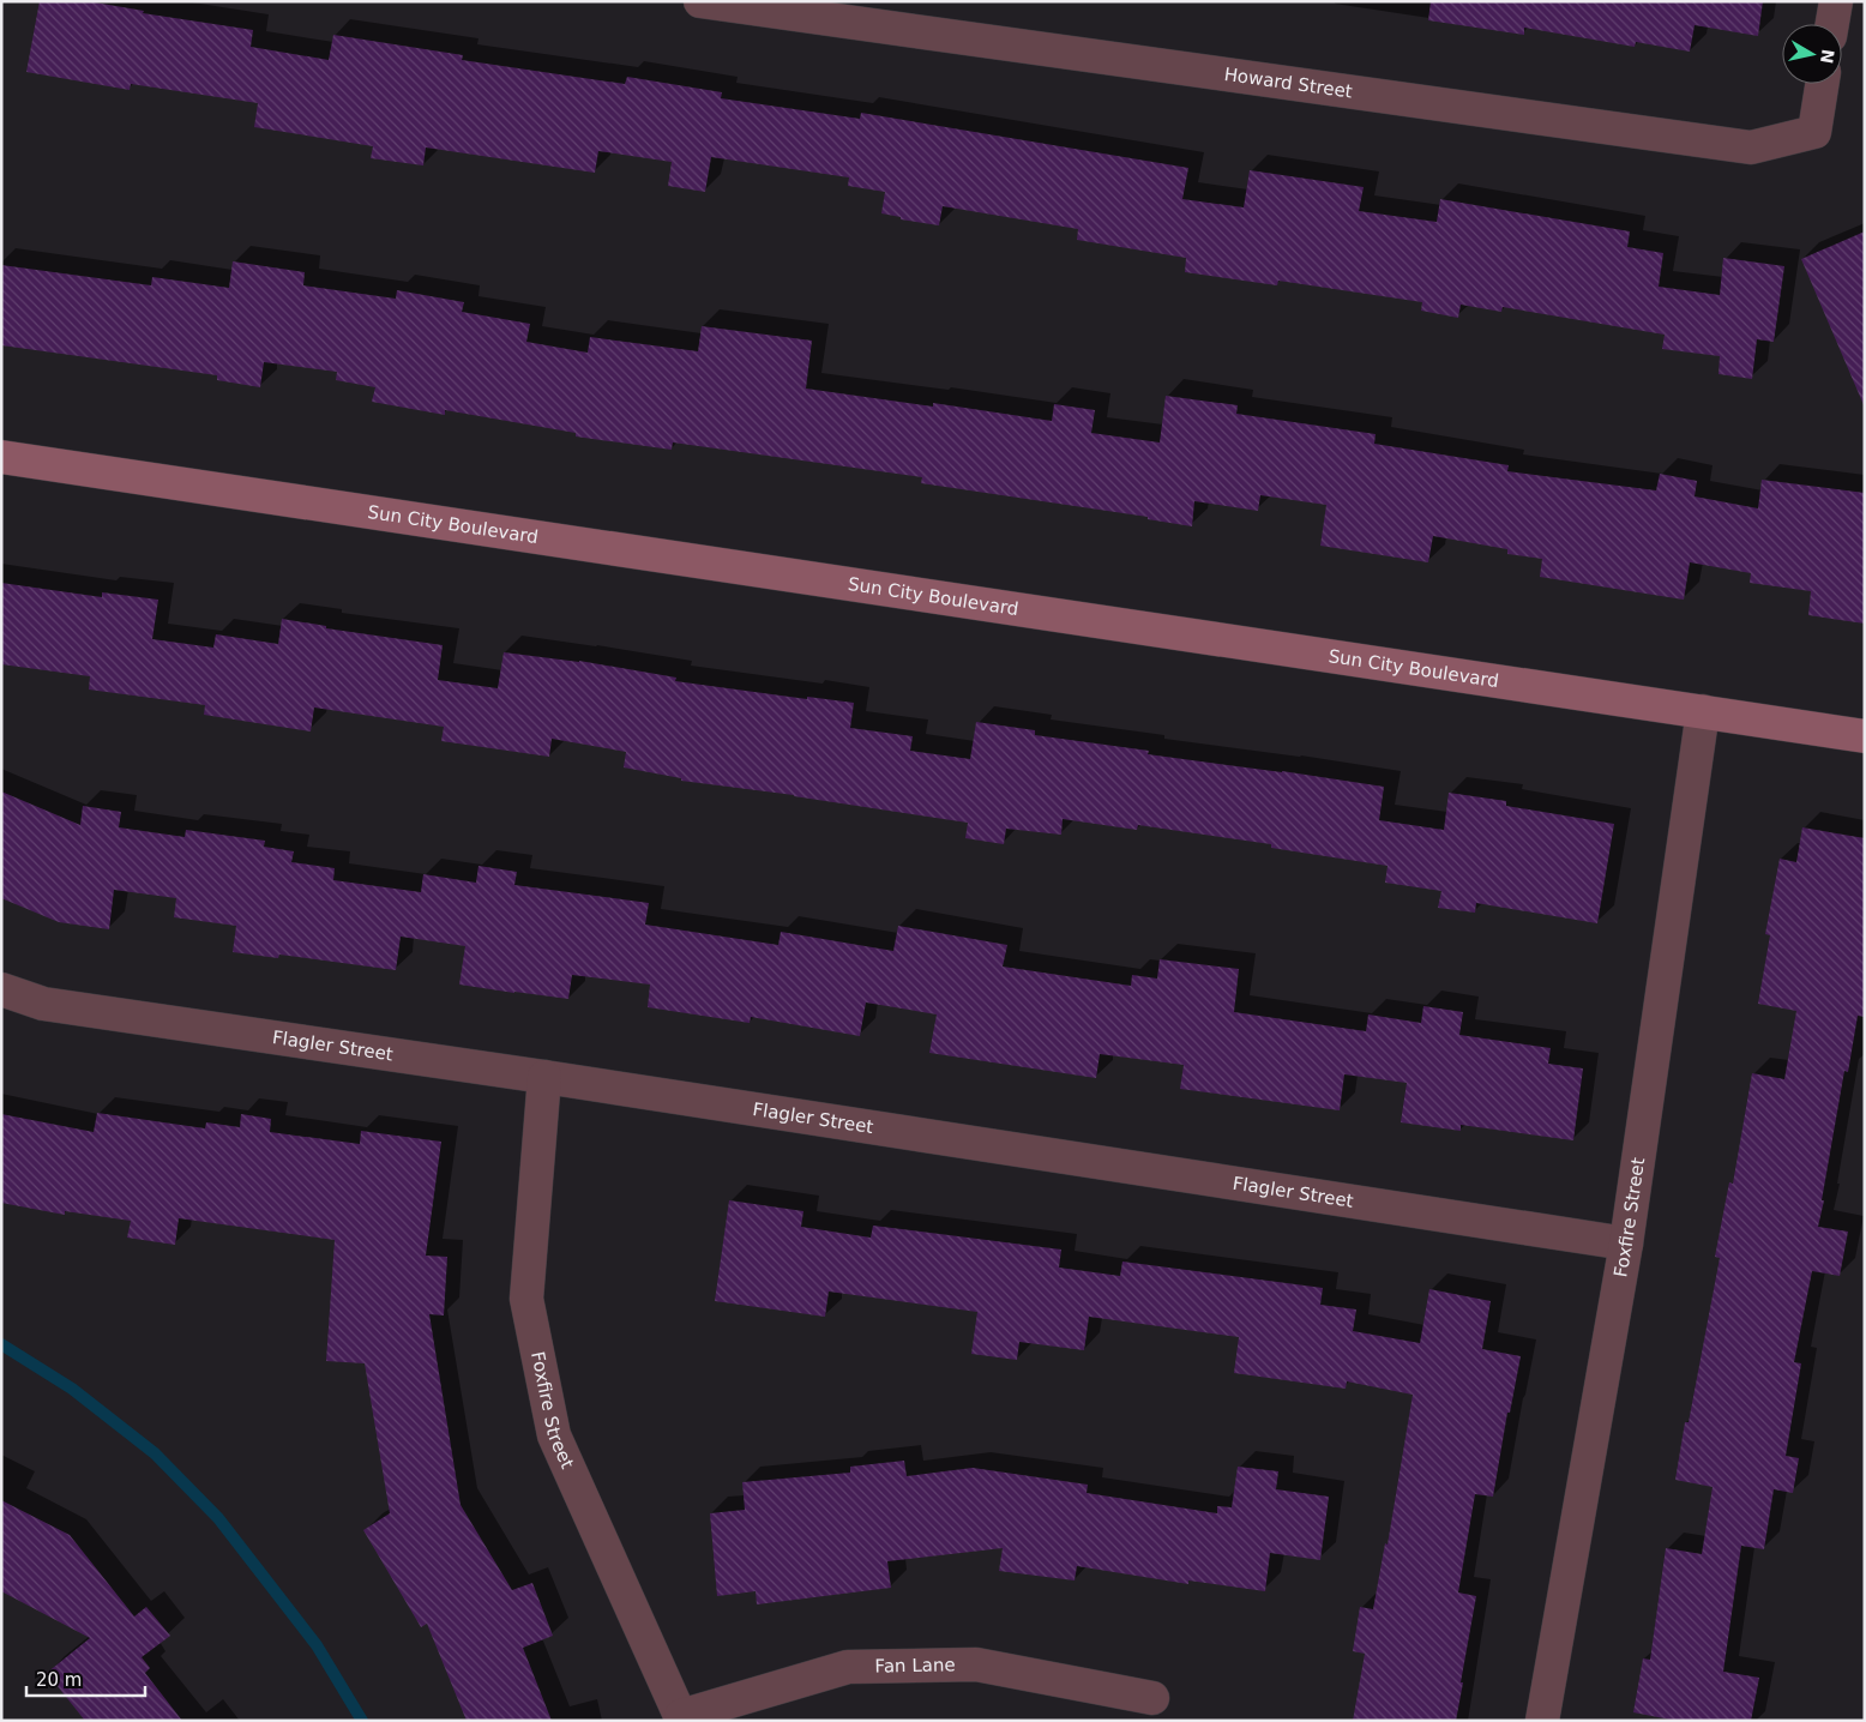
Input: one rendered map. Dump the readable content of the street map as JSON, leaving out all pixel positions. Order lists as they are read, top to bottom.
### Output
{
  "streets": {
    "street": [
      "Howard Street",
      "Sun City Boulevard",
      "Flagler Street",
      "Foxfire Street",
      "Fan Lane"
    ]
  },
  "crossings": [
    ["Sun City Boulevard", "Foxfire Street"],
    ["Flagler Street", "Foxfire Street"],
    ["Foxfire Street", "Fan Lane"]
  ],
  "scale_bar": "20 m",
  "north": "right"
}
